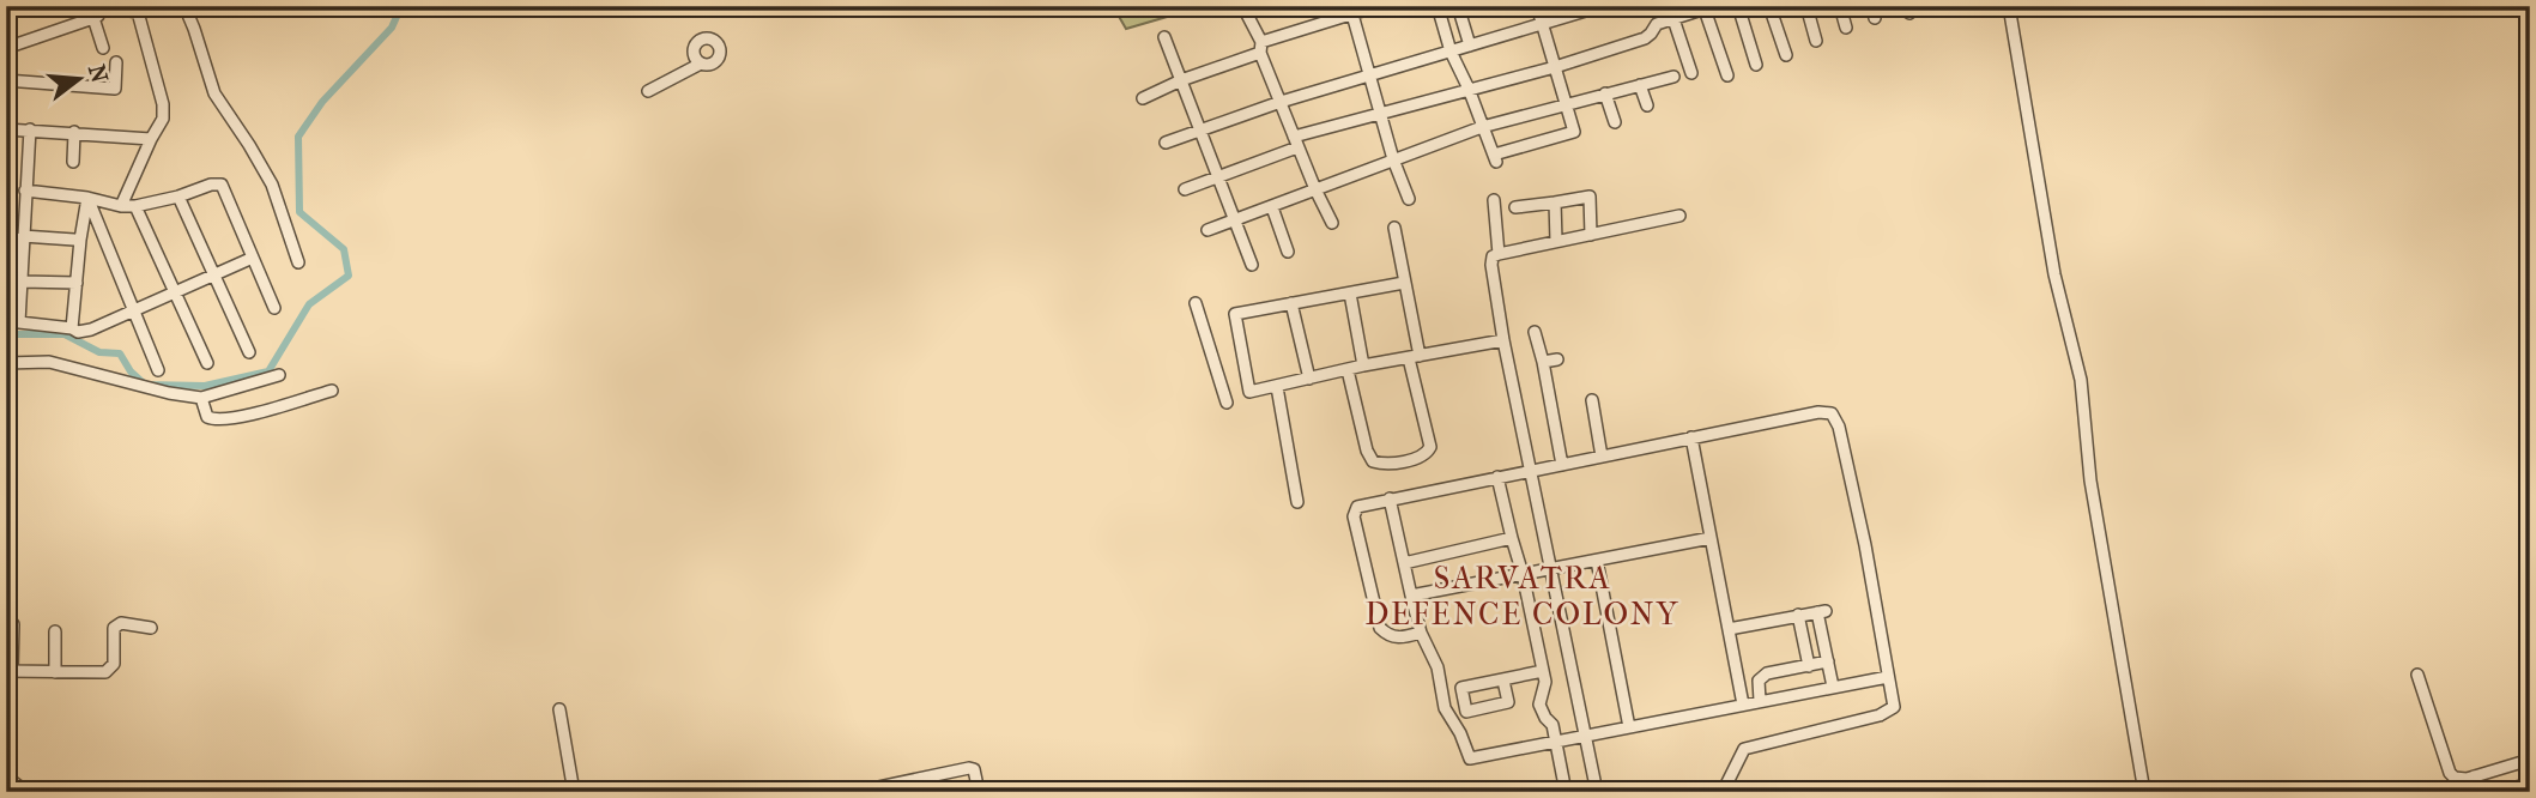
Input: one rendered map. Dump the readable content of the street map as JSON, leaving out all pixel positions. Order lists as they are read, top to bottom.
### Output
{
  "districts": ["SARVATRA DEFENCE COLONY"],
  "north": "right"
}
